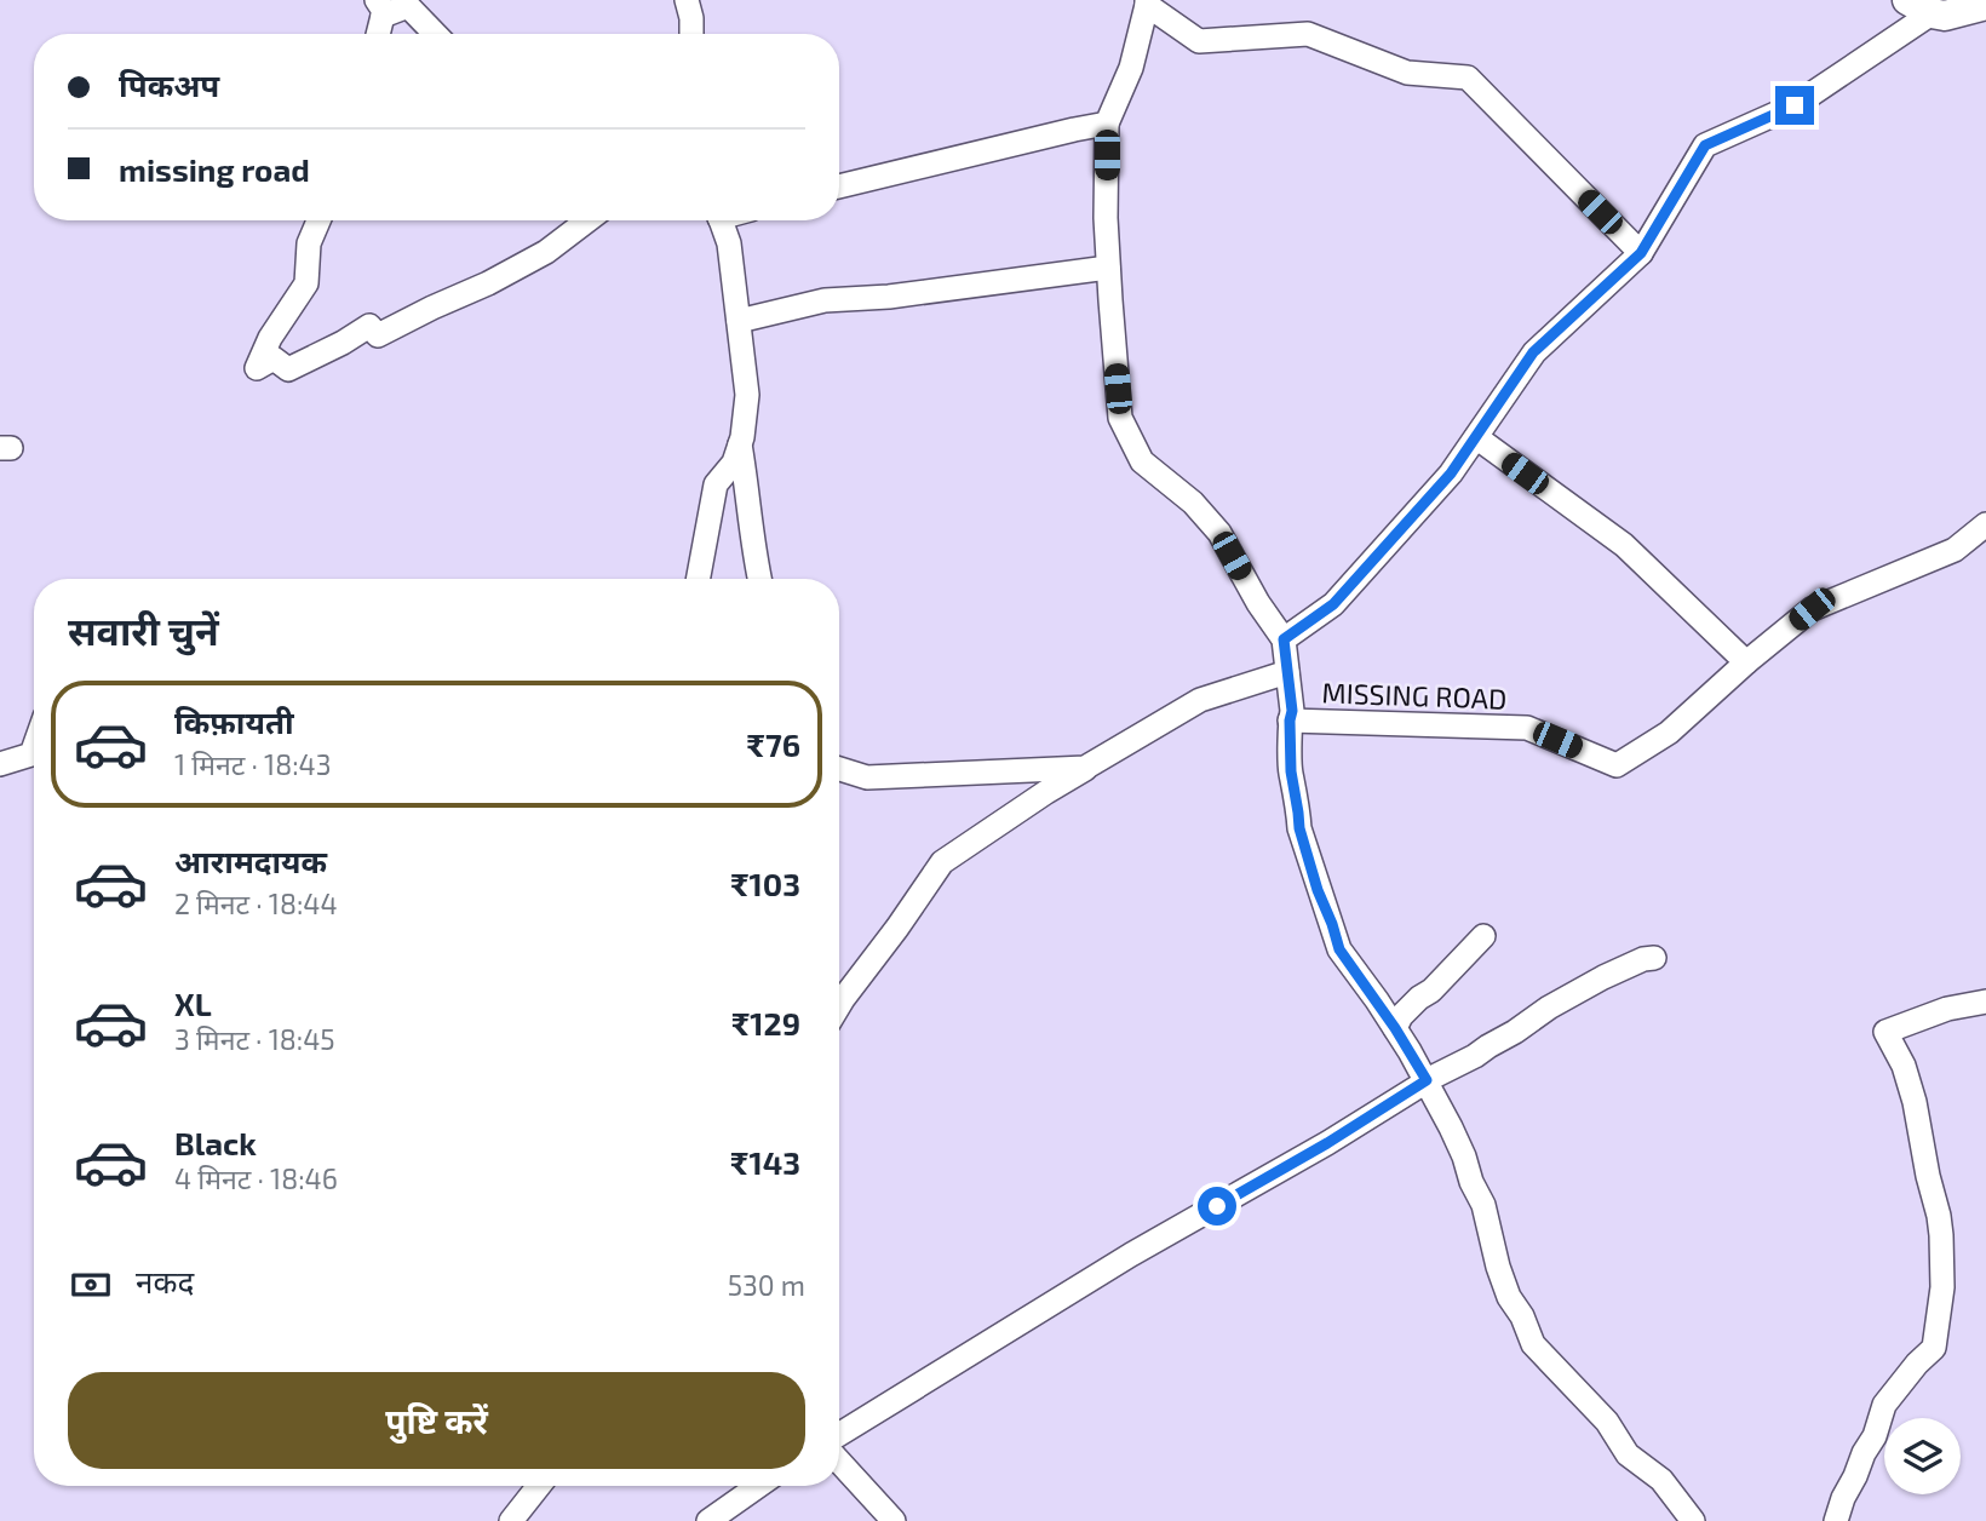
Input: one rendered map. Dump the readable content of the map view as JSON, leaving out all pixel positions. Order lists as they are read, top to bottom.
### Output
{
  "streets": {
    "street": ["MISSING ROAD"]
  },
  "page": {
    "banner": ["पिकअप", "missing road"],
    "heading": "सवारी चुनें",
    "list": [
      {
        "name": "किफ़ायती",
        "note": "1 मिनट · 18:43",
        "value": "₹76"
      },
      {
        "name": "आरामदायक",
        "note": "2 मिनट · 18:44",
        "value": "₹103"
      },
      {
        "name": "XL",
        "note": "3 मिनट · 18:45",
        "value": "₹129"
      },
      {
        "name": "Black",
        "note": "4 मिनट · 18:46",
        "value": "₹143"
      }
    ],
    "pay": ["नकद", "530 m"],
    "buttons": "पुष्टि करें"
  }
}
